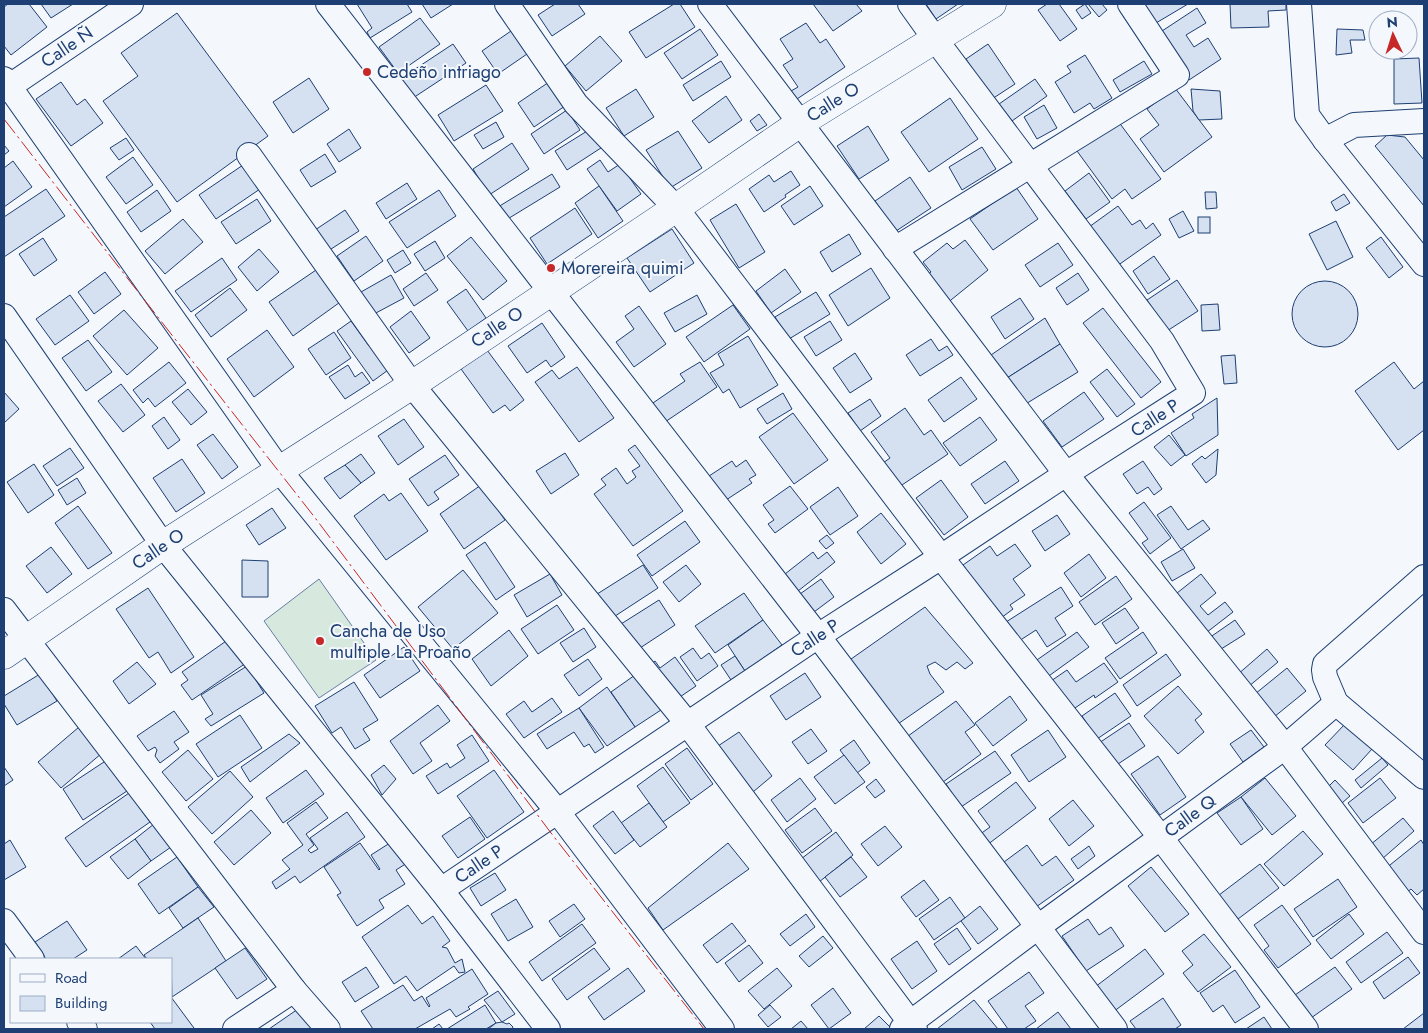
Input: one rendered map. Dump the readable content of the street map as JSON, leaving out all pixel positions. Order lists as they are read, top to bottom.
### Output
{
  "streets": {
    "street": [
      "Calle Ñ",
      "Calle O",
      "Calle P",
      "Calle Q"
    ]
  },
  "places": ["Cedeño intriago", "Morereira quimi", "Cancha de Uso multiple La Proaño"],
  "legend": ["Road", "Building"],
  "north": "top"
}
